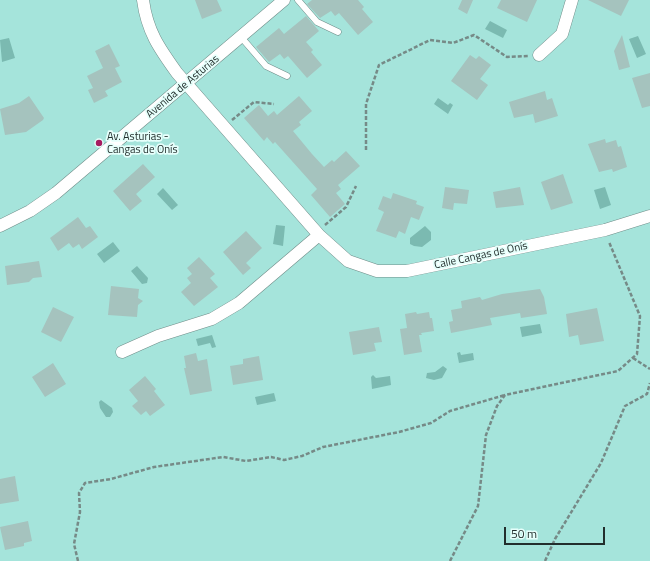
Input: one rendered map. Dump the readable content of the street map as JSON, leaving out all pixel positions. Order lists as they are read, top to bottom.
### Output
{
  "streets": {
    "street": ["Avenida de Asturias", "Calle Cangas de Onís"]
  },
  "crossings": [
    ["Avenida de Asturias", "Calle Cangas de Onís"]
  ],
  "places": ["Av. Asturias - Cangas de Onís"],
  "scale_bar": "50 m"
}
